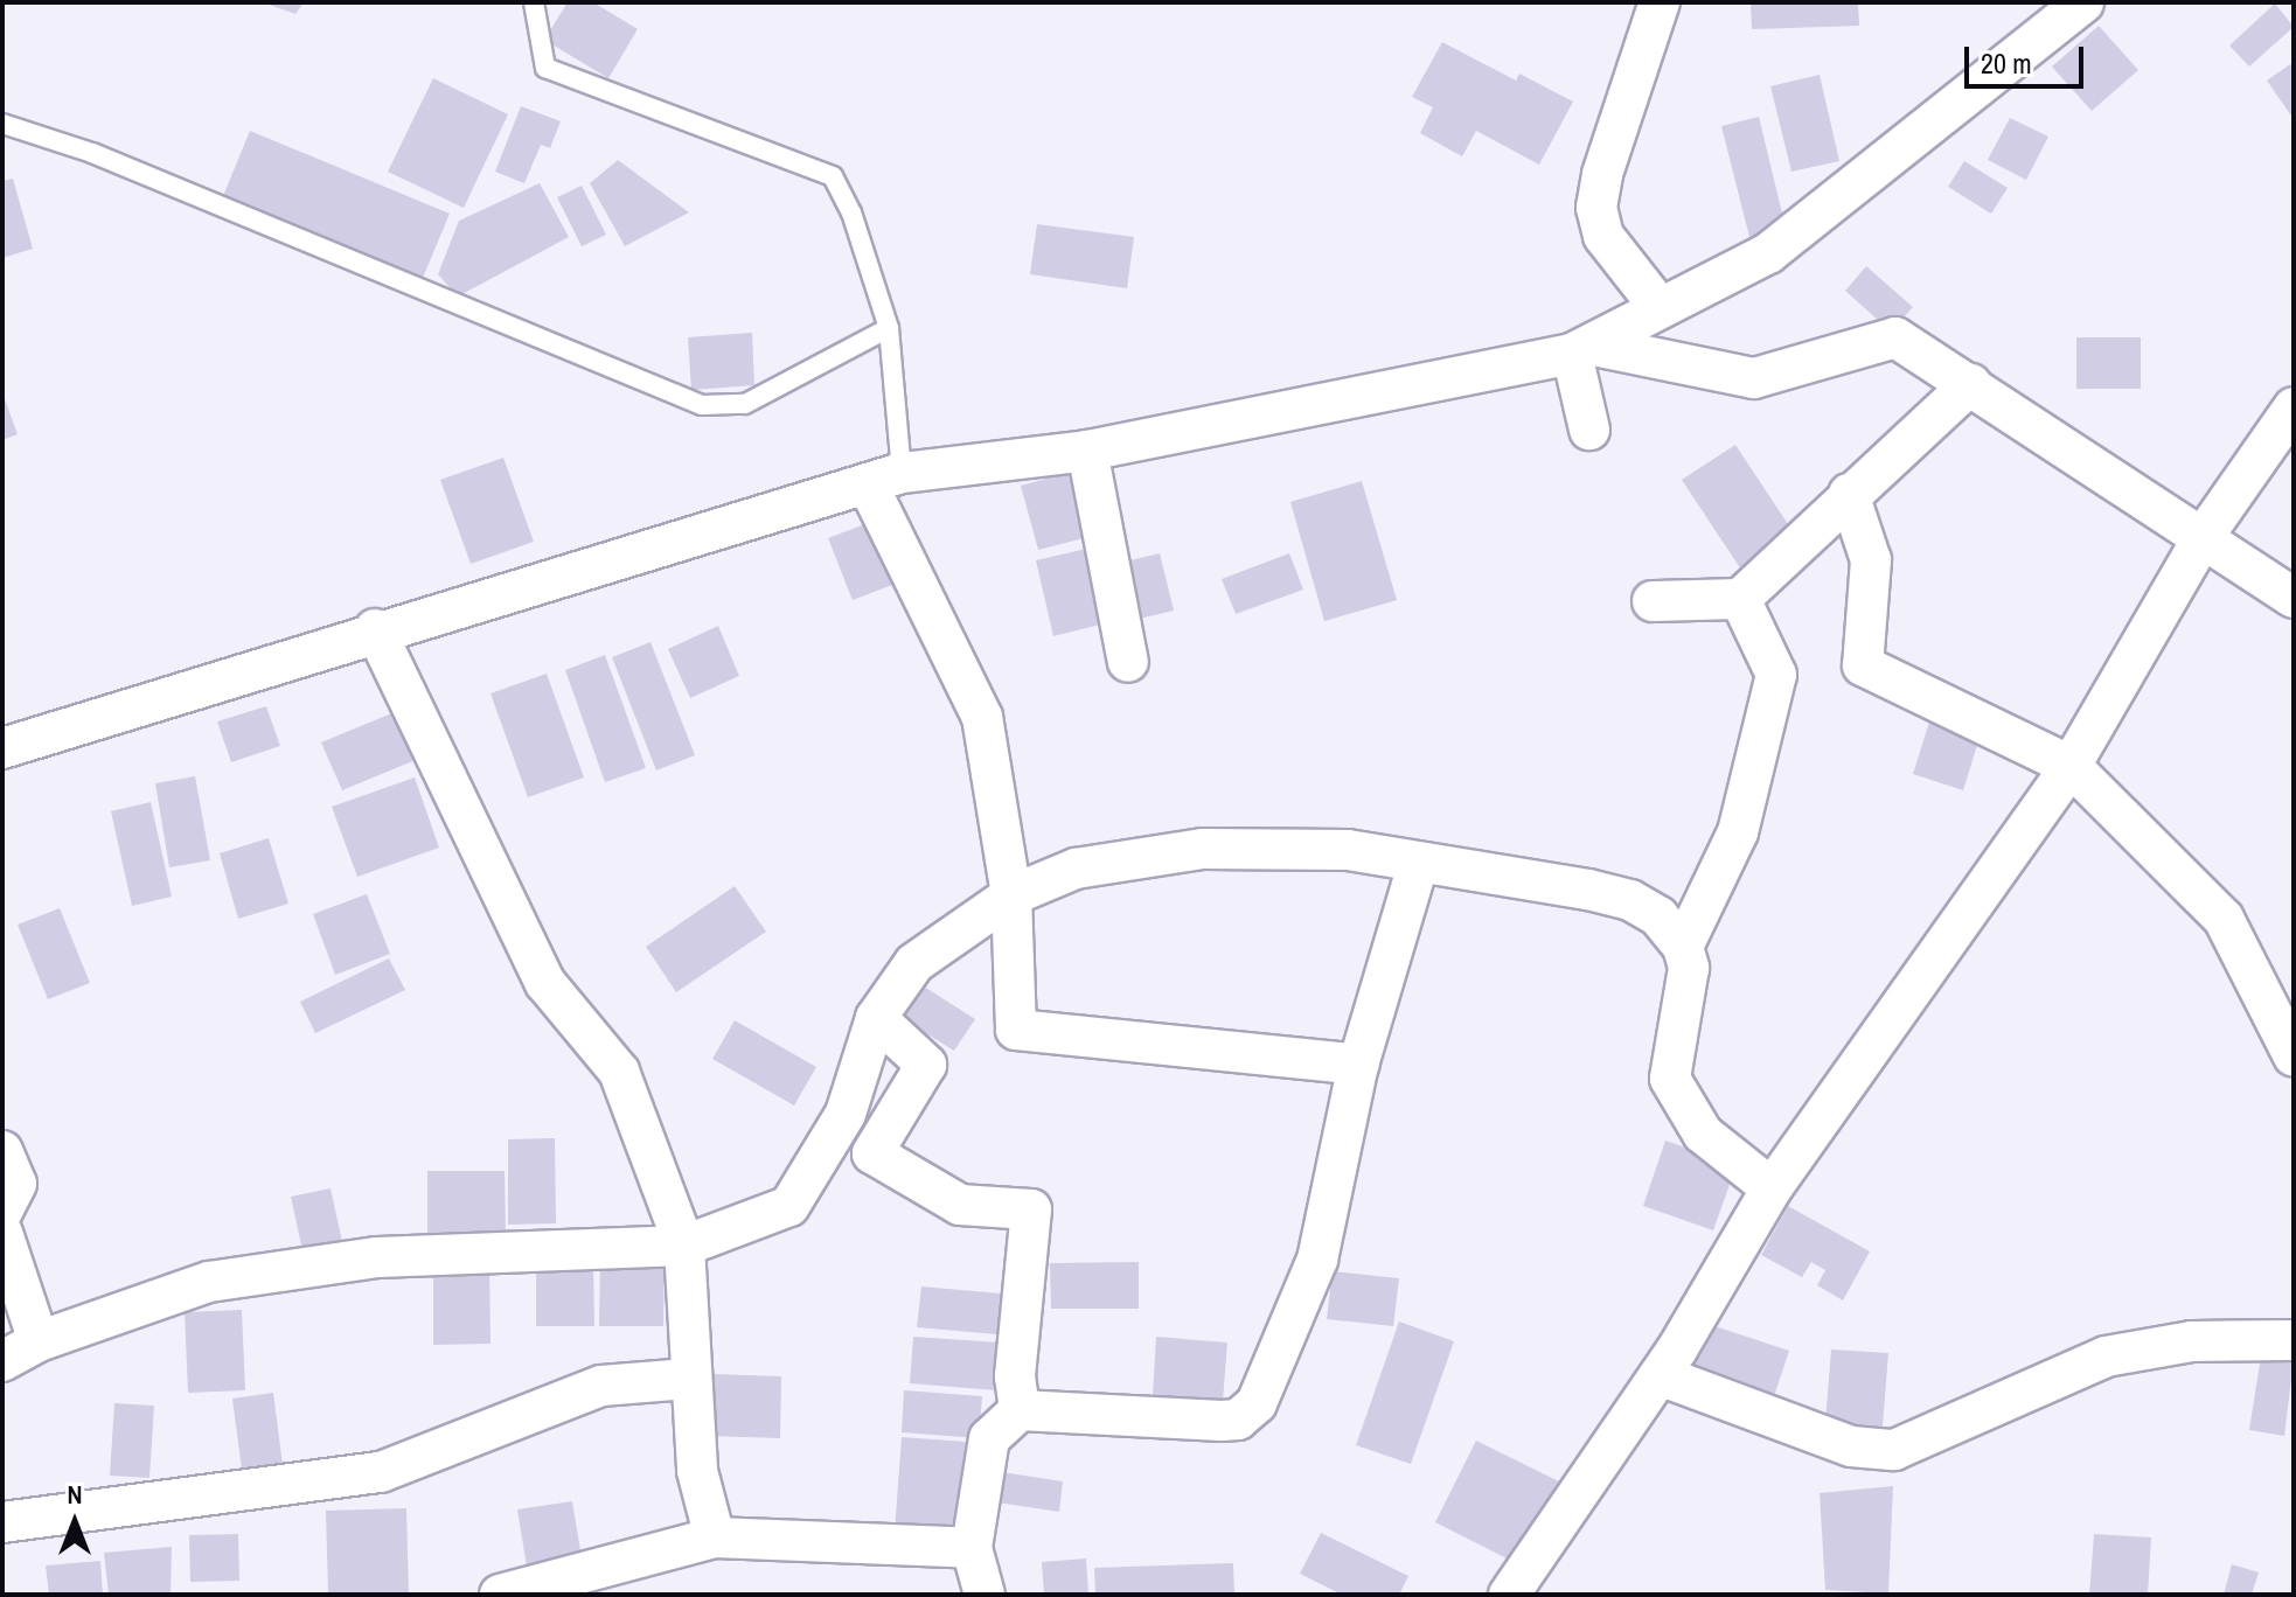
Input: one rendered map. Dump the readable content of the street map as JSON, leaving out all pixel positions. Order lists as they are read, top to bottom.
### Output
{
  "scale_bar": "20 m",
  "north": "top"
}
